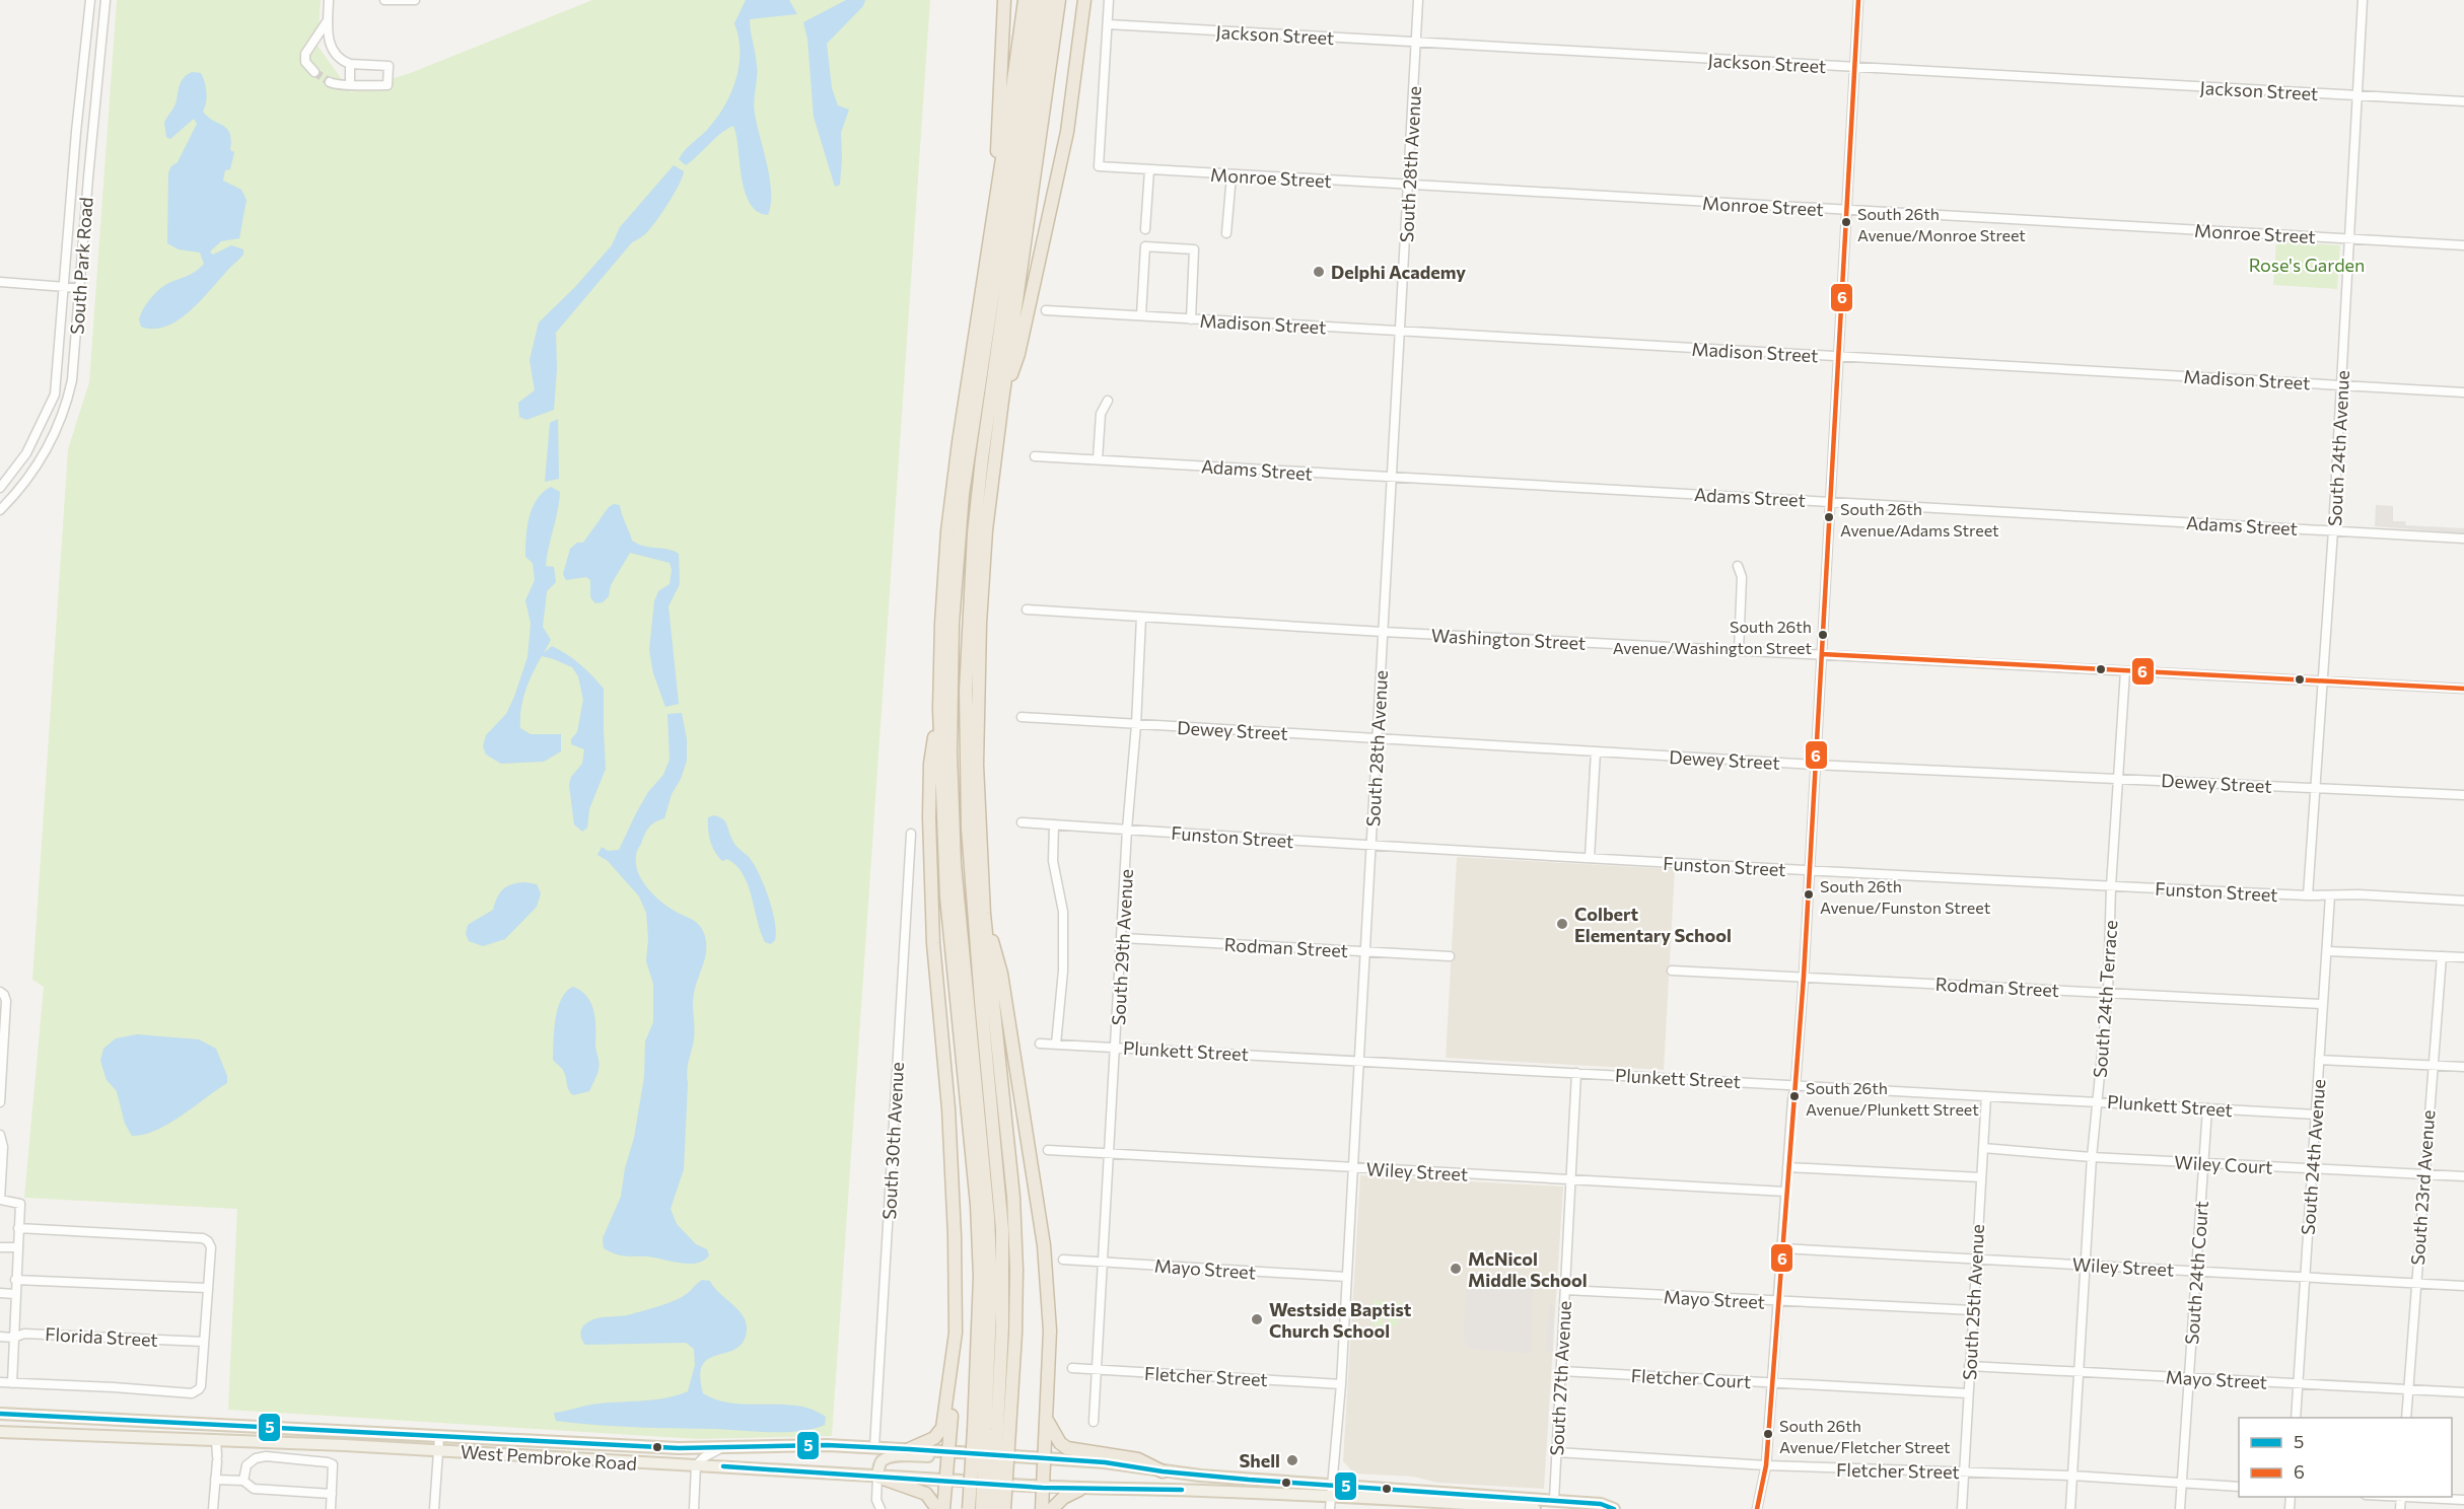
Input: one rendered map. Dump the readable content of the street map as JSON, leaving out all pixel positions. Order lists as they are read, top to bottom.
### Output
{
  "streets": {
    "main road": ["West Pembroke Road"],
    "street": [
      "Jackson Street",
      "South 28th Avenue",
      "Monroe Street",
      "South Park Road",
      "Madison Street",
      "South 24th Avenue",
      "Adams Street",
      "Washington Street",
      "Dewey Street",
      "Funston Street",
      "South 29th Avenue",
      "Rodman Street",
      "South 24th Terrace",
      "Plunkett Street",
      "South 30th Avenue",
      "Wiley Court",
      "Wiley Street",
      "South 23rd Avenue",
      "Mayo Street",
      "South 24th Court",
      "South 25th Avenue",
      "Florida Street",
      "Fletcher Street",
      "South 27th Avenue",
      "Fletcher Court"
    ]
  },
  "crossings": [
    ["Jackson Street", "South 28th Avenue"],
    ["Jackson Street", "Monroe Street"],
    ["Jackson Street", "South 24th Avenue"],
    ["South 28th Avenue", "Monroe Street"],
    ["South 28th Avenue", "Madison Street"],
    ["South 28th Avenue", "Adams Street"],
    ["South 28th Avenue", "Washington Street"],
    ["South 28th Avenue", "Dewey Street"],
    ["South 28th Avenue", "Funston Street"],
    ["South 28th Avenue", "Rodman Street"],
    ["South 28th Avenue", "Plunkett Street"],
    ["South 28th Avenue", "Wiley Street"],
    ["South 28th Avenue", "Mayo Street"],
    ["South 28th Avenue", "Fletcher Street"],
    ["South 28th Avenue", "West Pembroke Road"],
    ["Monroe Street", "South 24th Avenue"],
    ["Madison Street", "South 24th Avenue"],
    ["South 24th Avenue", "Adams Street"],
    ["South 24th Avenue", "Washington Street"],
    ["South 24th Avenue", "Dewey Street"],
    ["South 24th Avenue", "Funston Street"],
    ["South 24th Avenue", "Rodman Street"],
    ["South 24th Avenue", "Plunkett Street"],
    ["South 24th Avenue", "Wiley Court"],
    ["South 24th Avenue", "Wiley Street"],
    ["South 24th Avenue", "Mayo Street"],
    ["Washington Street", "South 29th Avenue"],
    ["Washington Street", "South 24th Terrace"],
    ["Dewey Street", "South 29th Avenue"],
    ["Dewey Street", "South 24th Terrace"],
    ["Funston Street", "South 29th Avenue"],
    ["Funston Street", "South 24th Terrace"],
    ["South 29th Avenue", "Rodman Street"],
    ["South 29th Avenue", "Plunkett Street"],
    ["South 29th Avenue", "Wiley Street"],
    ["South 29th Avenue", "Mayo Street"],
    ["South 29th Avenue", "Fletcher Street"],
    ["Rodman Street", "South 24th Terrace"],
    ["South 24th Terrace", "Plunkett Street"],
    ["South 24th Terrace", "Wiley Court"],
    ["South 24th Terrace", "Wiley Street"],
    ["South 24th Terrace", "Mayo Street"],
    ["South 24th Terrace", "Fletcher Street"],
    ["Plunkett Street", "South 24th Court"],
    ["Plunkett Street", "South 25th Avenue"],
    ["Plunkett Street", "South 27th Avenue"],
    ["South 30th Avenue", "West Pembroke Road"],
    ["Wiley Court", "South 23rd Avenue"],
    ["Wiley Court", "South 24th Court"],
    ["Wiley Court", "South 25th Avenue"],
    ["Wiley Street", "South 23rd Avenue"],
    ["Wiley Street", "South 24th Court"],
    ["Wiley Street", "South 25th Avenue"],
    ["Wiley Street", "South 27th Avenue"],
    ["South 23rd Avenue", "Mayo Street"],
    ["Mayo Street", "South 24th Court"],
    ["Mayo Street", "South 25th Avenue"],
    ["Mayo Street", "South 27th Avenue"],
    ["South 24th Court", "Fletcher Street"],
    ["South 25th Avenue", "Fletcher Street"],
    ["South 25th Avenue", "Fletcher Court"],
    ["Fletcher Street", "South 27th Avenue"],
    ["South 27th Avenue", "Fletcher Court"],
    ["South 27th Avenue", "West Pembroke Road"]
  ],
  "parks": ["Rose's Garden"],
  "places": [
    "South 26th Avenue/Monroe Street",
    "Delphi Academy",
    "South 26th Avenue/Adams Street",
    "South 26th Avenue/Washington Street",
    "South 26th Avenue/Funston Street",
    "Colbert Elementary School",
    "South 26th Avenue/Plunkett Street",
    "McNicol Middle School",
    "Westside Baptist Church School",
    "South 26th Avenue/Fletcher Street",
    "Shell"
  ],
  "lines": ["transit line 6", "transit line 5"],
  "legend": ["5", "6"]
}
